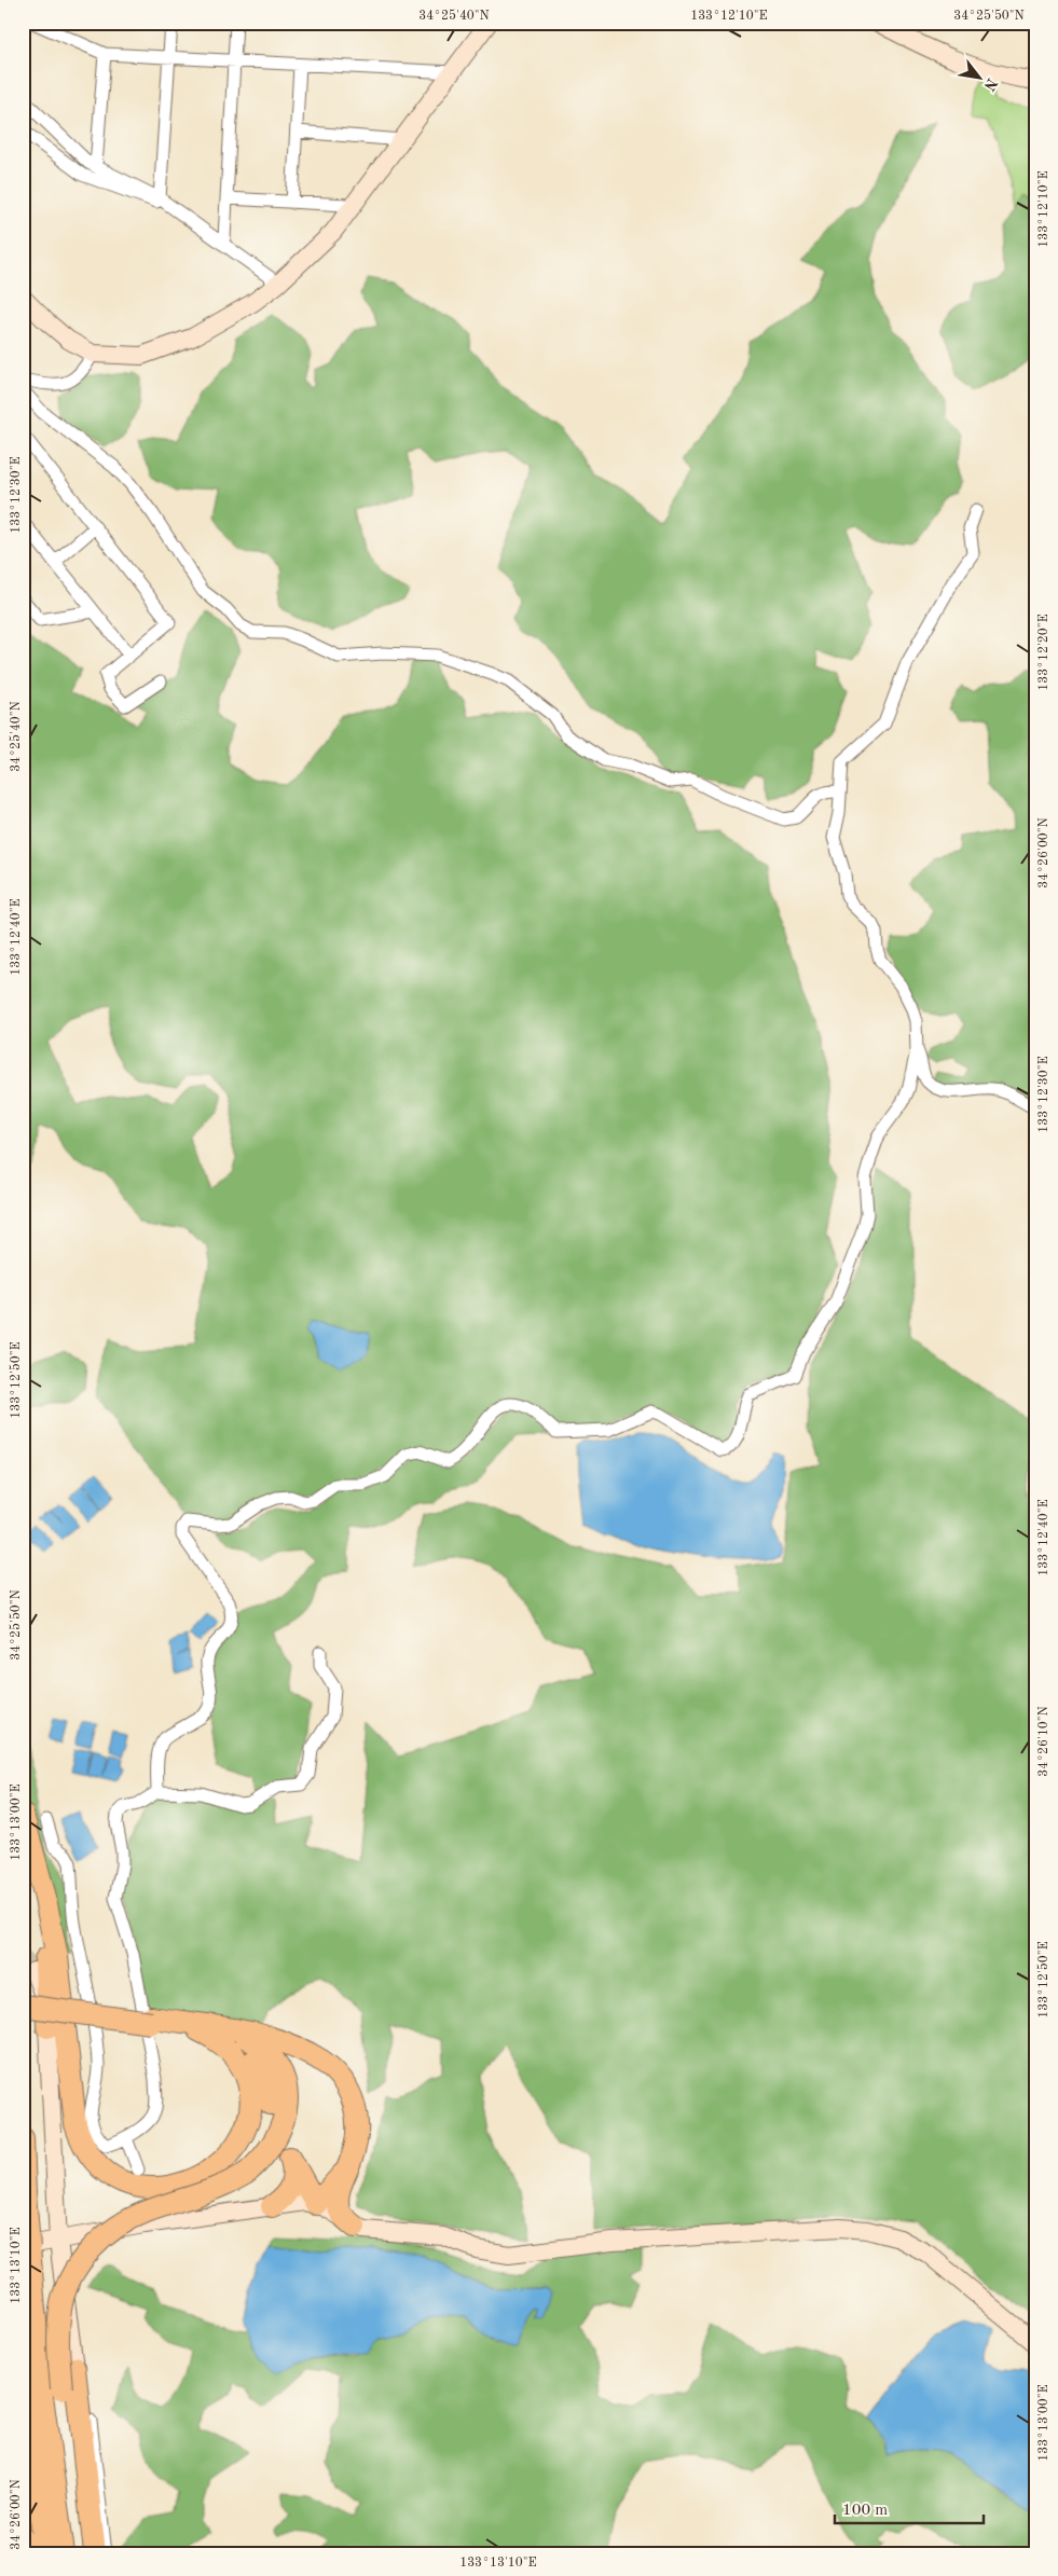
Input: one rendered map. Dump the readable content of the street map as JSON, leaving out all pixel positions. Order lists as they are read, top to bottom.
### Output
{
  "scale_bar": "100 m",
  "north": "bottom right",
  "coordinates": [
    "34°25'40\"N",
    "133°12'10\"E",
    "34°25'50\"N",
    "133°12'30\"E",
    "133°12'20\"E",
    "34°26'00\"N",
    "133°12'40\"E",
    "133°12'50\"E",
    "34°26'10\"N",
    "133°13'00\"E",
    "133°13'10\"E"
  ]
}
